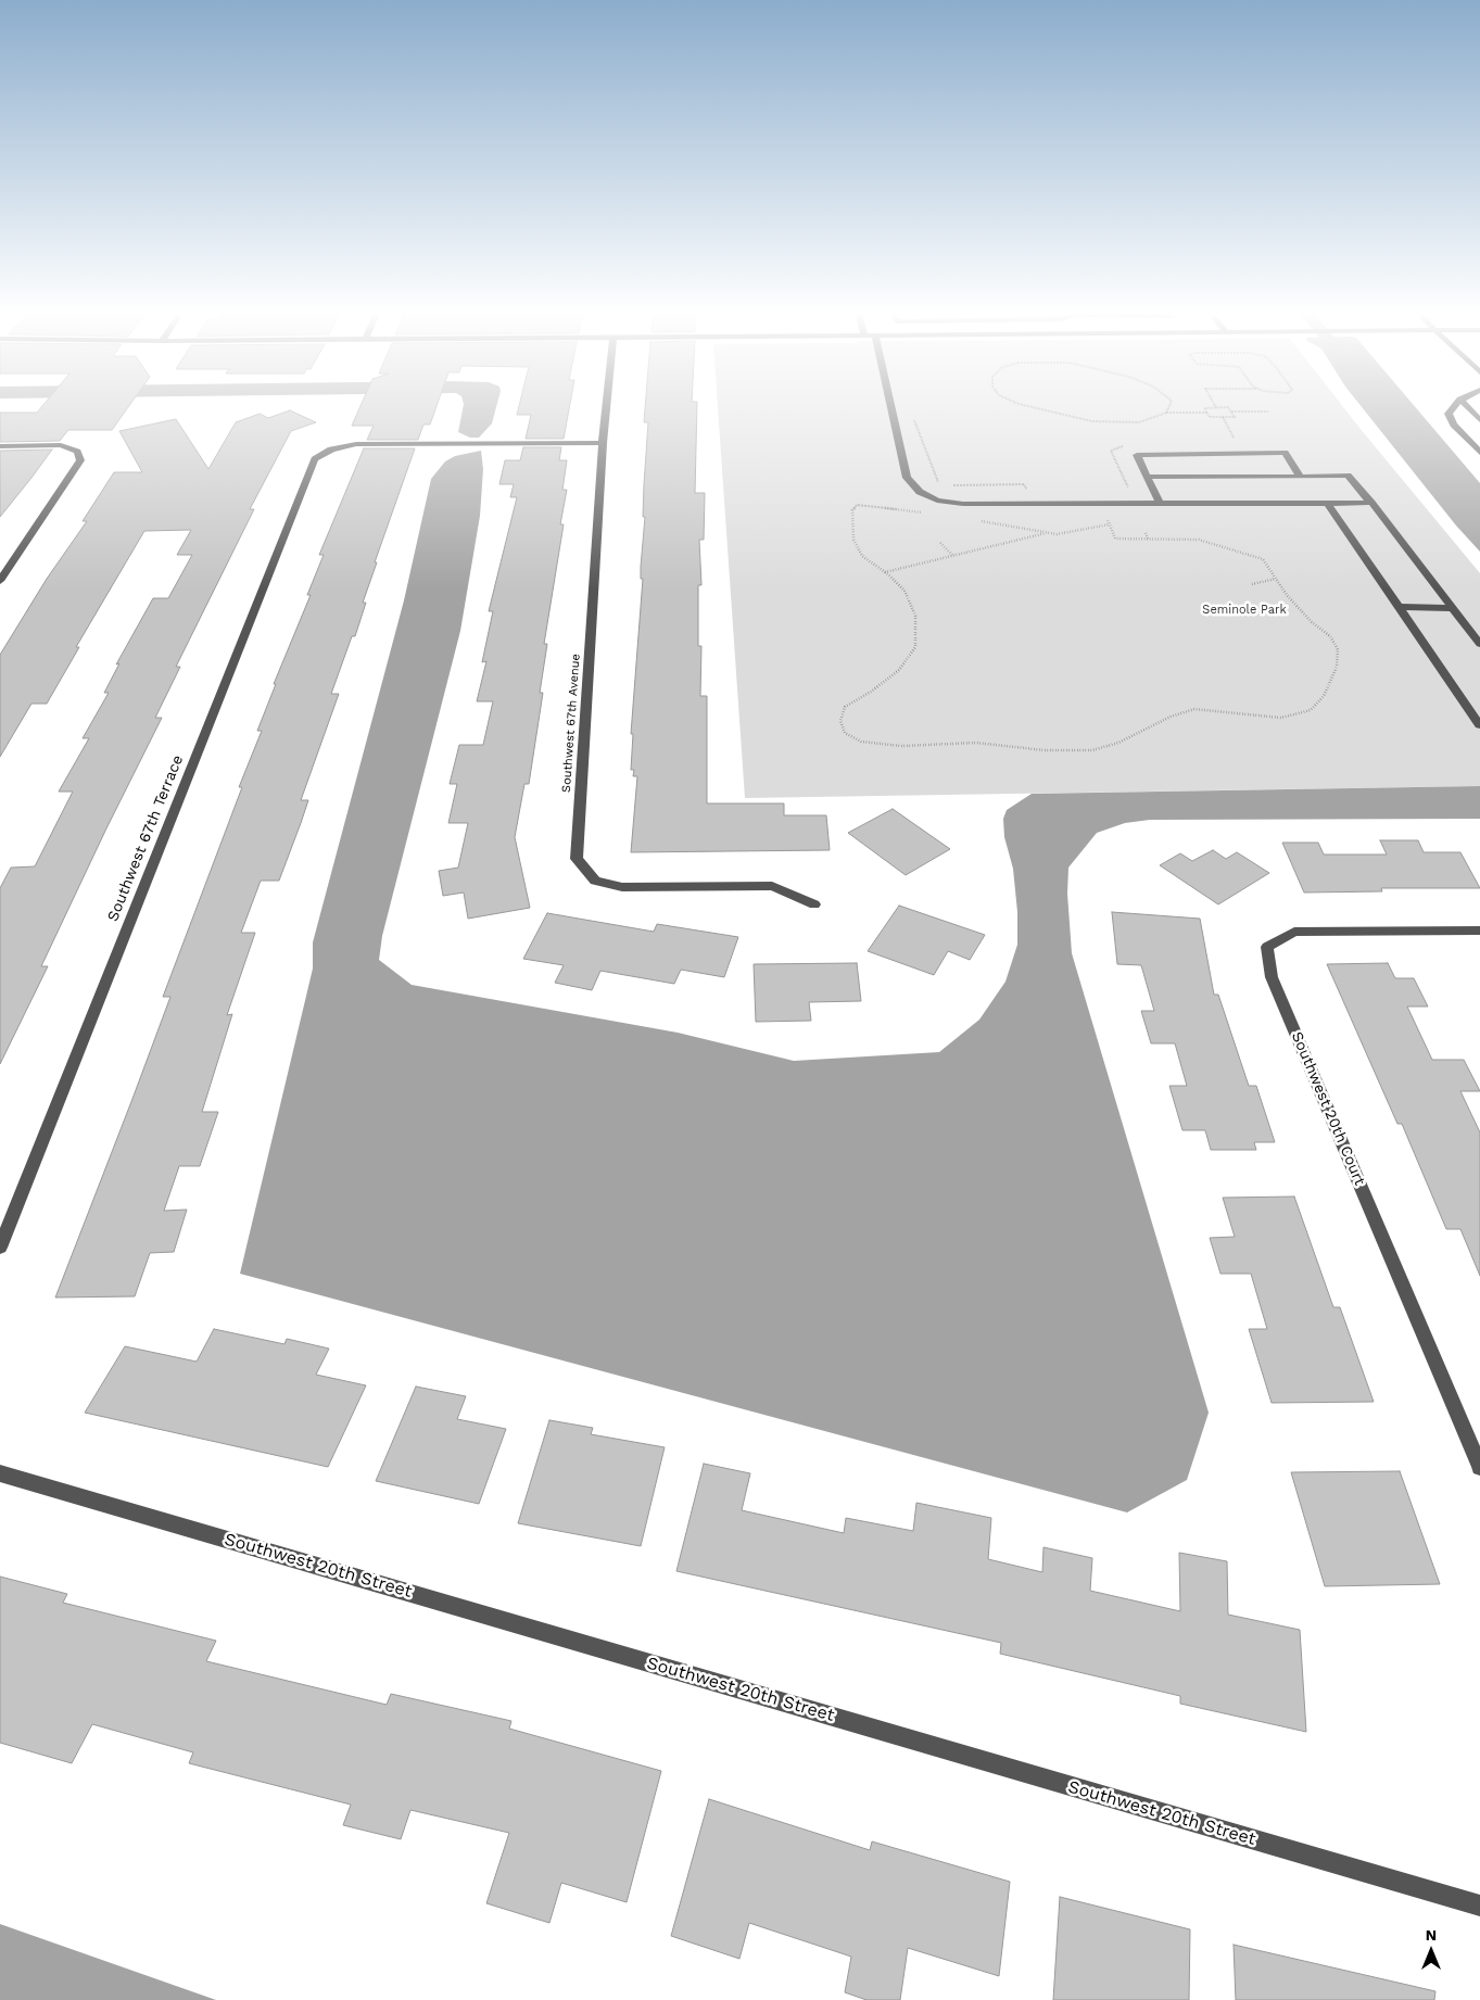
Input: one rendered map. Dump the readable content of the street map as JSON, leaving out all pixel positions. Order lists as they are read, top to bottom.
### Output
{
  "streets": {
    "street": [
      "Southwest 67th Avenue",
      "Southwest 67th Terrace",
      "Southwest 20th Court",
      "Southwest 20th Street"
    ]
  },
  "crossings": [
    ["Southwest 67th Avenue", "Southwest 67th Terrace"]
  ],
  "parks": ["Seminole Park"],
  "north": "top"
}
